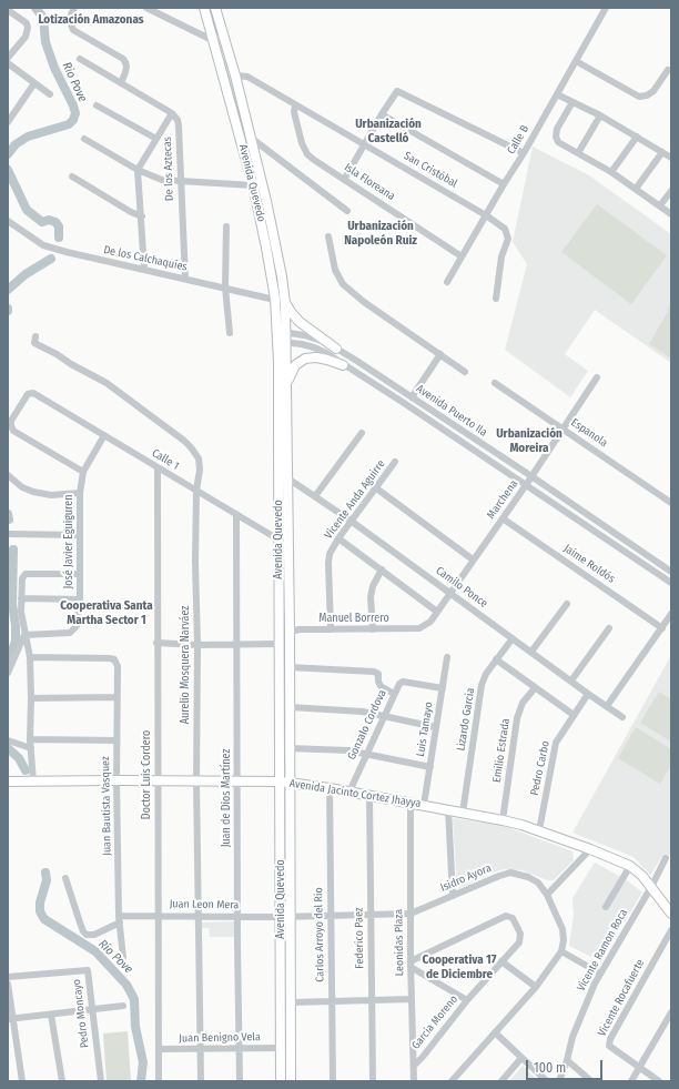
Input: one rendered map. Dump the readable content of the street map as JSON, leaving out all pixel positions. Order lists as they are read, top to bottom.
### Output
{
  "streets": {
    "main road": ["Avenida Quevedo", "Avenida Jacinto Cortez Jhayya"],
    "street": [
      "Calle B",
      "De los Aztecas",
      "San Cristóbal",
      "Isla Floreana",
      "De los Calchaquíes",
      "Avenida Puerto Ila",
      "Espanola",
      "Calle 1",
      "Vicente Anda Aguirre",
      "Marchena",
      "José Javier Eguiguren",
      "Jaime Roldós",
      "Camilo Ponce",
      "Manuel Borrero",
      "Aurelio Mosquera Narváez",
      "Lizardo Garcia",
      "Gonzalo Cordova",
      "Luis Tamayo",
      "Emilio Estrada",
      "Pedro Carbo",
      "Doctor Luis Cordero",
      "Juan de Dios Martínez",
      "Juan Bautista Vasquez",
      "Isidro Ayora",
      "Juan Leon Mera",
      "Carlos Arroyo del Rio",
      "Federico Paez",
      "Leonidas Plaza",
      "Vicente Ramon Roca",
      "Vicente Rocafuerte",
      "Pedro Moncayo",
      "Garcia Moreno",
      "Juan Benigno Vela"
    ]
  },
  "crossings": [
    ["Calle B", "San Cristóbal"],
    ["Calle B", "Isla Floreana"],
    ["De los Aztecas", "De los Calchaquíes"],
    ["San Cristóbal", "Isla Floreana"],
    ["San Cristóbal", "Avenida Quevedo"],
    ["Avenida Quevedo", "De los Calchaquíes"],
    ["Avenida Quevedo", "Avenida Puerto Ila"],
    ["Avenida Quevedo", "Calle 1"],
    ["Avenida Quevedo", "Camilo Ponce"],
    ["Avenida Quevedo", "Manuel Borrero"],
    ["Avenida Quevedo", "Avenida Jacinto Cortez Jhayya"],
    ["Avenida Quevedo", "Isidro Ayora"],
    ["Avenida Quevedo", "Juan Leon Mera"],
    ["Avenida Quevedo", "Juan Benigno Vela"],
    ["Avenida Puerto Ila", "Marchena"],
    ["Espanola", "Marchena"],
    ["Calle 1", "José Javier Eguiguren"],
    ["Calle 1", "Aurelio Mosquera Narváez"],
    ["Calle 1", "Doctor Luis Cordero"],
    ["Calle 1", "Juan de Dios Martínez"],
    ["Vicente Anda Aguirre", "Camilo Ponce"],
    ["Vicente Anda Aguirre", "Manuel Borrero"],
    ["Marchena", "Jaime Roldós"],
    ["Marchena", "Camilo Ponce"],
    ["Marchena", "Manuel Borrero"],
    ["Camilo Ponce", "Lizardo Garcia"],
    ["Camilo Ponce", "Pedro Carbo"],
    ["Aurelio Mosquera Narváez", "Avenida Jacinto Cortez Jhayya"],
    ["Aurelio Mosquera Narváez", "Juan Leon Mera"],
    ["Aurelio Mosquera Narváez", "Juan Benigno Vela"],
    ["Lizardo Garcia", "Avenida Jacinto Cortez Jhayya"],
    ["Gonzalo Cordova", "Luis Tamayo"],
    ["Gonzalo Cordova", "Avenida Jacinto Cortez Jhayya"],
    ["Luis Tamayo", "Avenida Jacinto Cortez Jhayya"],
    ["Emilio Estrada", "Avenida Jacinto Cortez Jhayya"],
    ["Pedro Carbo", "Avenida Jacinto Cortez Jhayya"],
    ["Doctor Luis Cordero", "Avenida Jacinto Cortez Jhayya"],
    ["Doctor Luis Cordero", "Juan Leon Mera"],
    ["Doctor Luis Cordero", "Juan Benigno Vela"],
    ["Avenida Jacinto Cortez Jhayya", "Juan de Dios Martínez"],
    ["Avenida Jacinto Cortez Jhayya", "Juan Bautista Vasquez"],
    ["Avenida Jacinto Cortez Jhayya", "Carlos Arroyo del Rio"],
    ["Avenida Jacinto Cortez Jhayya", "Federico Paez"],
    ["Avenida Jacinto Cortez Jhayya", "Leonidas Plaza"],
    ["Avenida Jacinto Cortez Jhayya", "Vicente Ramon Roca"],
    ["Juan de Dios Martínez", "Juan Leon Mera"],
    ["Juan de Dios Martínez", "Juan Benigno Vela"],
    ["Juan Bautista Vasquez", "Juan Leon Mera"],
    ["Isidro Ayora", "Juan Leon Mera"],
    ["Isidro Ayora", "Carlos Arroyo del Rio"],
    ["Isidro Ayora", "Federico Paez"],
    ["Isidro Ayora", "Leonidas Plaza"],
    ["Leonidas Plaza", "Garcia Moreno"]
  ],
  "districts": [
    "Lotización Amazonas",
    "Urbanización Castelló",
    "Urbanización Napoleón Ruiz",
    "Urbanización Moreira",
    "Cooperativa Santa Martha Sector 1",
    "Cooperativa 17 de Diciembre"
  ],
  "water": ["Rio Pove", "Río Pove"],
  "scale_bar": "100 m"
}
